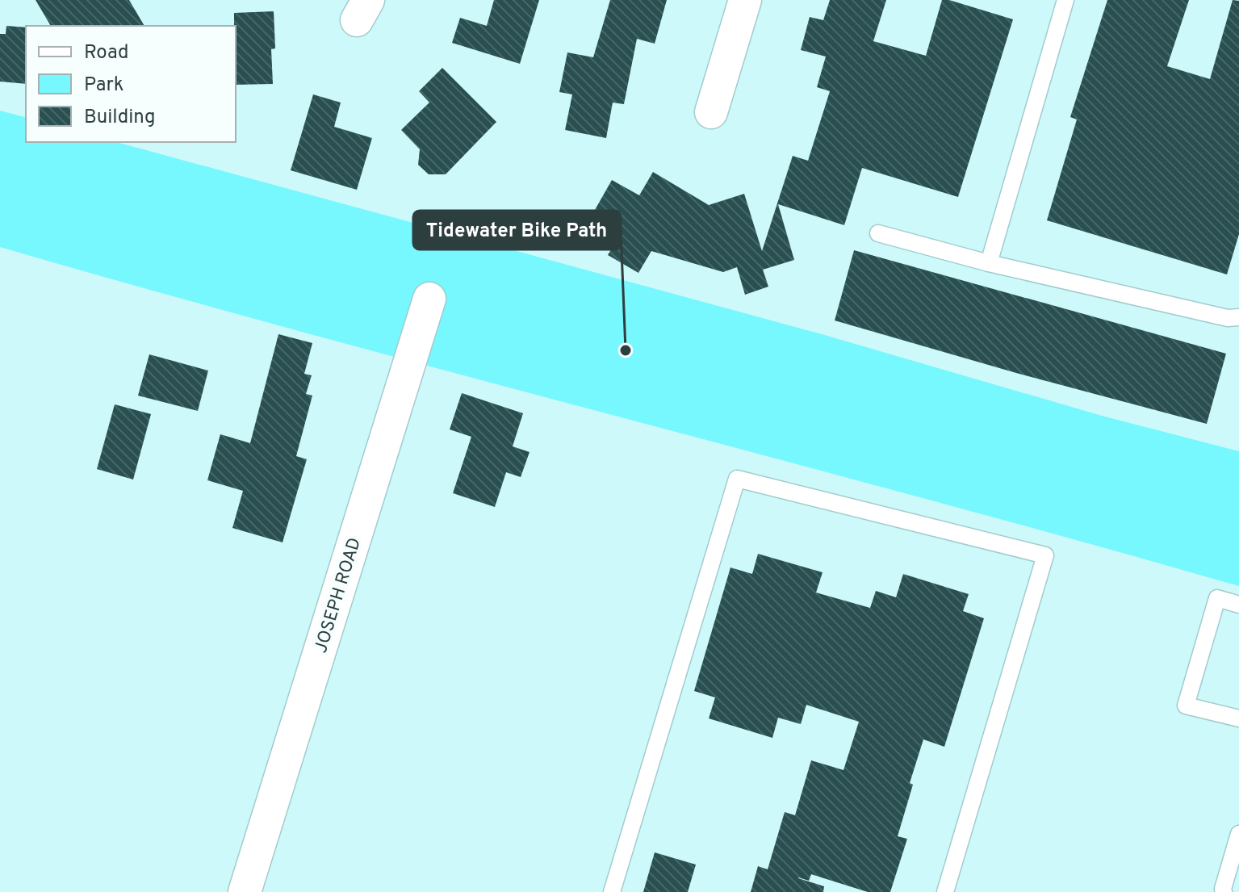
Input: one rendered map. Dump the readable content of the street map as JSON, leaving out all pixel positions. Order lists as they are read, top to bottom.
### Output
{
  "streets": {
    "street": ["JOSEPH ROAD"]
  },
  "places": ["Tidewater Bike Path"],
  "legend": ["Road", "Park", "Building"]
}
